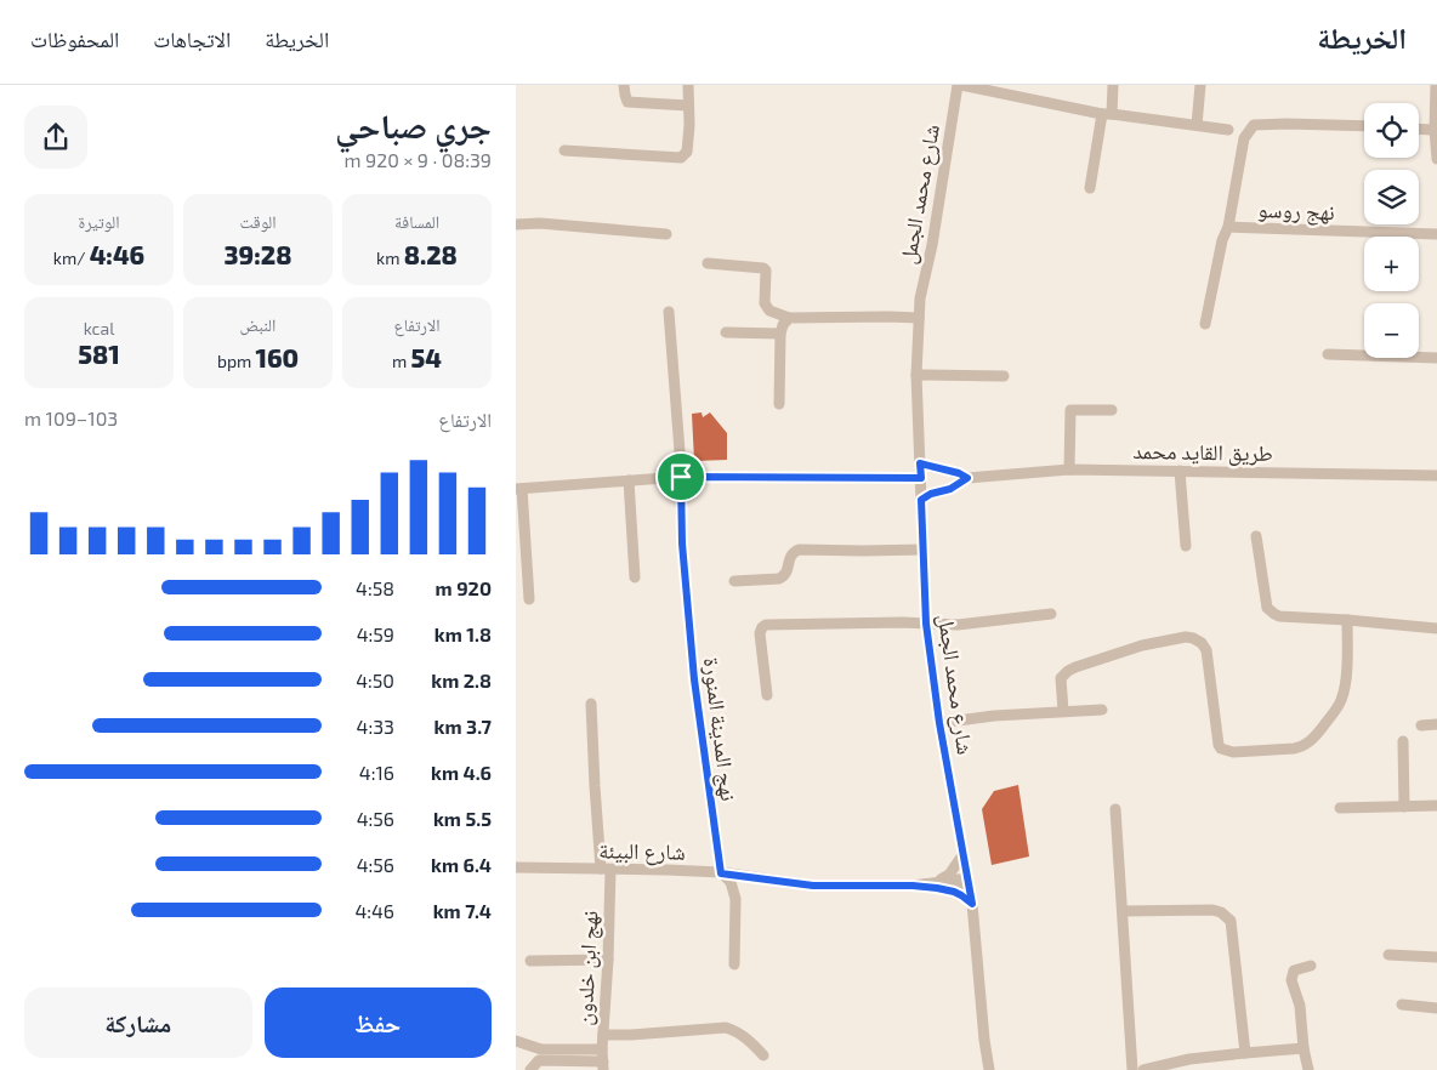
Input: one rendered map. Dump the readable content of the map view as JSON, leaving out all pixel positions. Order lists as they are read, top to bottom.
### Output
{
  "streets": {
    "street": [
      "شارع محمد الجمل",
      "نهج روسو",
      "طريق القايد محمد",
      "نهج المدينة المنورة",
      "شارع البيئة",
      "نهج ابن خلدون"
    ]
  },
  "crossings": [
    ["شارع محمد الجمل", "طريق القايد محمد"],
    ["شارع محمد الجمل", "شارع البيئة"],
    ["نهج المدينة المنورة", "شارع البيئة"],
    ["شارع البيئة", "نهج ابن خلدون"]
  ],
  "page": {
    "header": "الخريطة",
    "nav": ["الخريطة", "الاتجاهات", "المحفوظات"],
    "heading": ["جري صباحي", "08:39 · 9 × 920 m"],
    "map_buttons": ["+", "−"],
    "stats": [
      ["المسافة", "8.28 km"],
      ["الوقت", "39:28"],
      ["الوتيرة", "4:46 /km"],
      ["الارتفاع", "54 m"],
      ["النبض", "160 bpm"],
      ["kcal", "581"]
    ],
    "chart": ["الارتفاع", "103–109 m"],
    "list": [
      {
        "name": "920 m",
        "note": "4:58"
      },
      {
        "name": "1.8 km",
        "note": "4:59"
      },
      {
        "name": "2.8 km",
        "note": "4:50"
      },
      {
        "name": "3.7 km",
        "note": "4:33"
      },
      {
        "name": "4.6 km",
        "note": "4:16"
      },
      {
        "name": "5.5 km",
        "note": "4:56"
      },
      {
        "name": "6.4 km",
        "note": "4:56"
      },
      {
        "name": "7.4 km",
        "note": "4:46"
      }
    ],
    "buttons": ["حفظ", "مشاركة"]
  }
}
